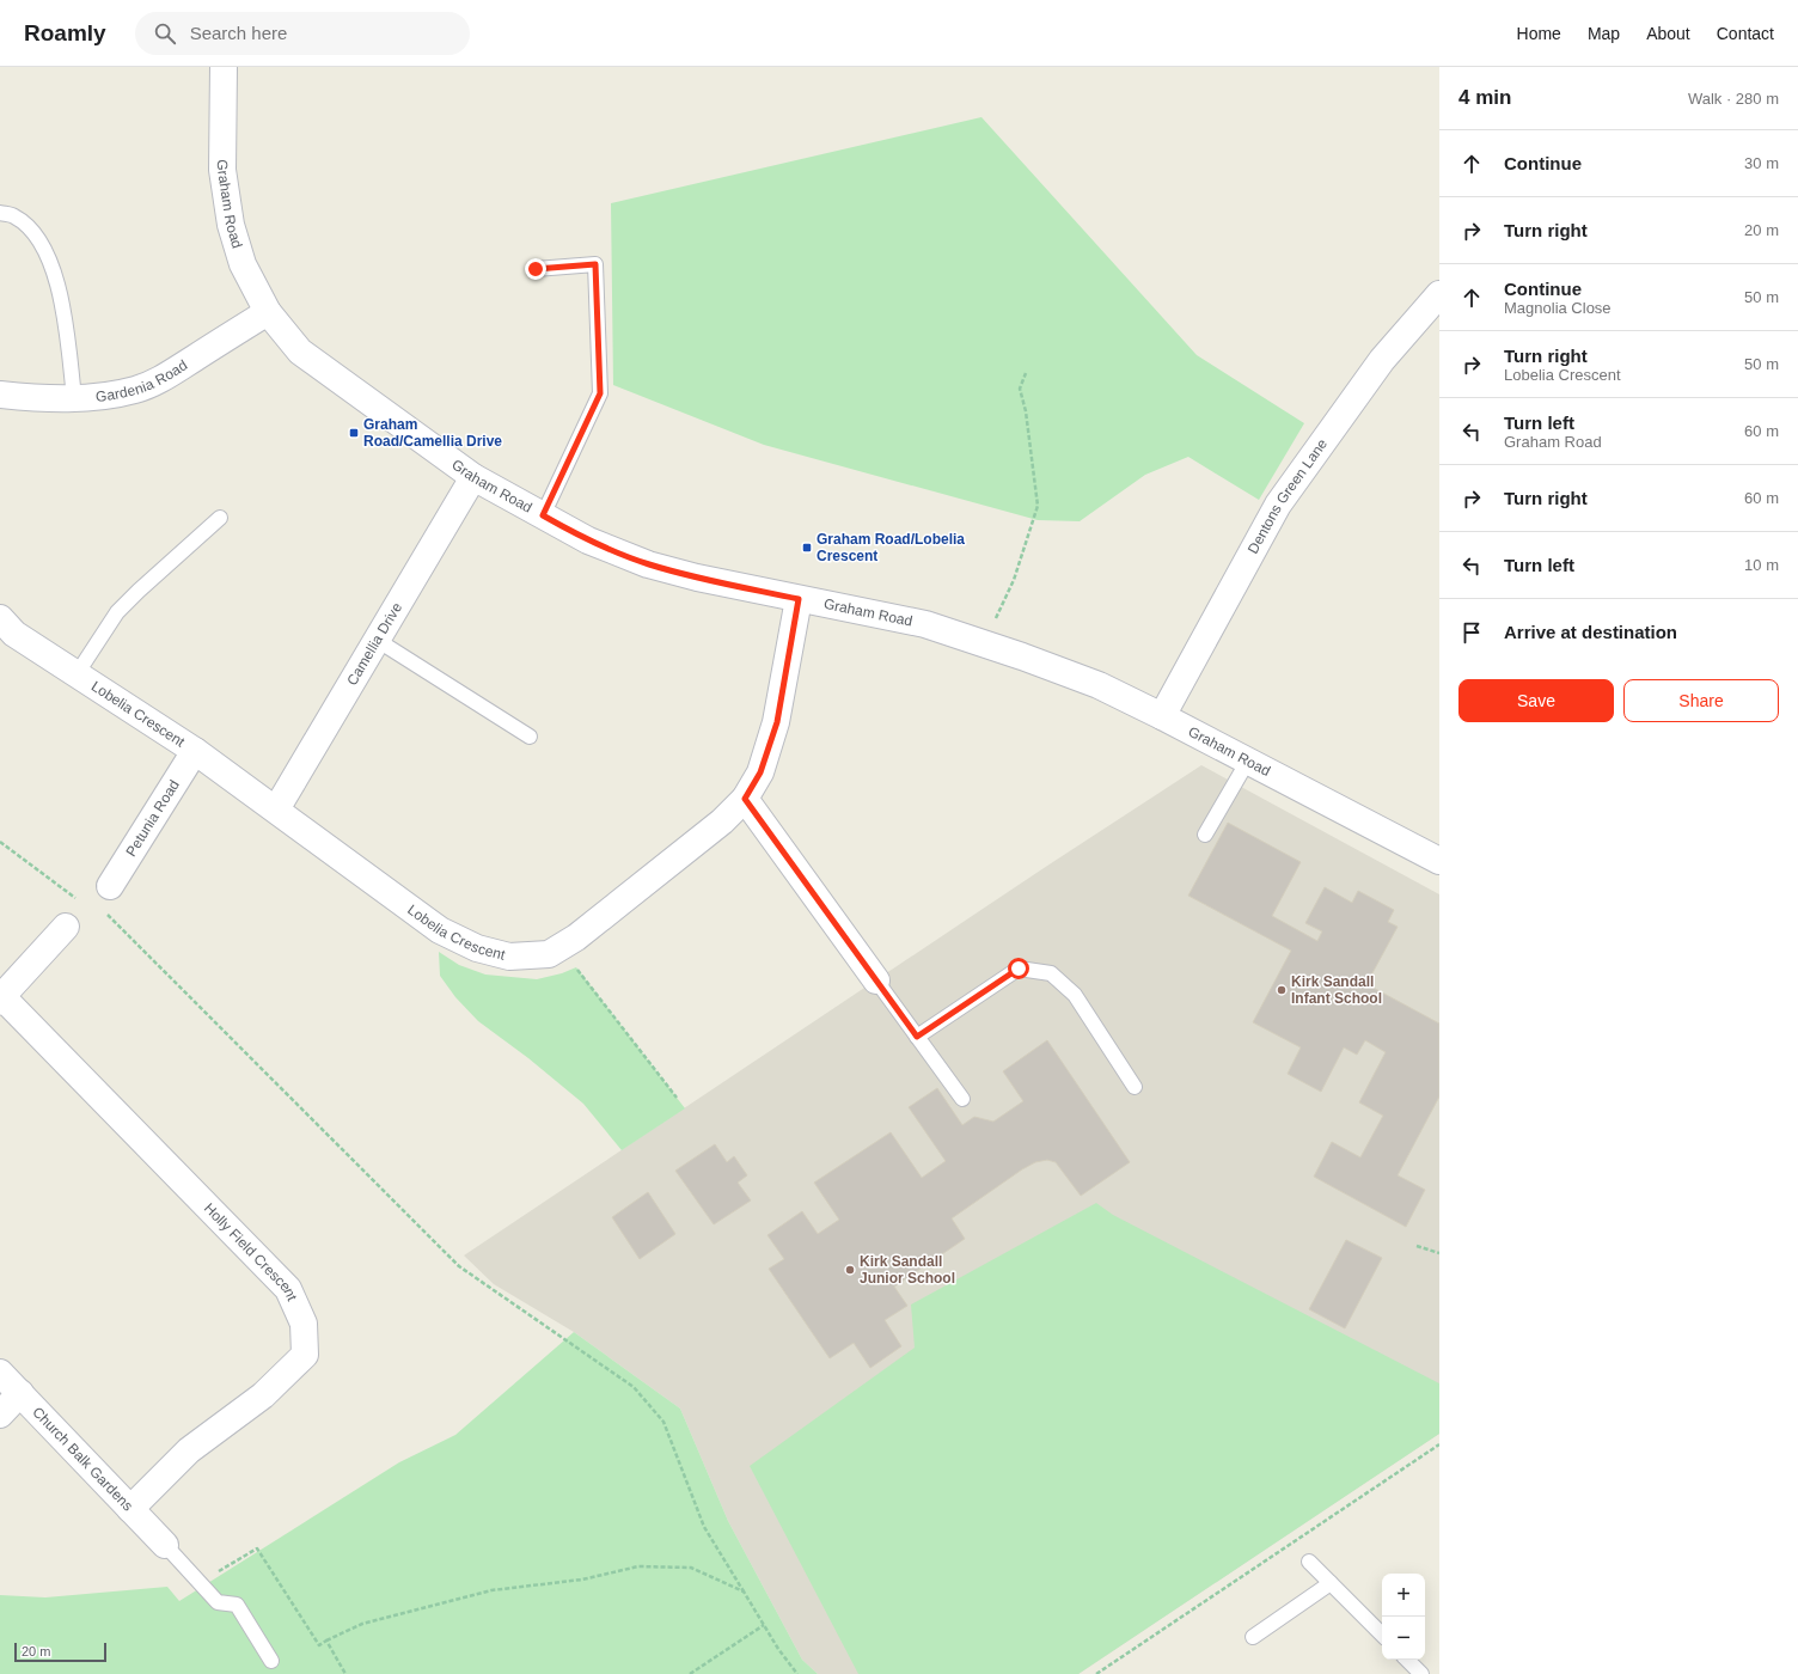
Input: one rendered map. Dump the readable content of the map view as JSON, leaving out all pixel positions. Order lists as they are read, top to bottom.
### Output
{
  "streets": {
    "street": [
      "Graham Road",
      "Gardenia Road",
      "Dentons Green Lane",
      "Camellia Drive",
      "Lobelia Crescent",
      "Petunia Road",
      "Holly Field Crescent",
      "Church Balk Gardens"
    ]
  },
  "crossings": [
    ["Graham Road", "Gardenia Road"],
    ["Graham Road", "Dentons Green Lane"],
    ["Graham Road", "Camellia Drive"],
    ["Graham Road", "Lobelia Crescent"],
    ["Camellia Drive", "Lobelia Crescent"],
    ["Lobelia Crescent", "Petunia Road"],
    ["Holly Field Crescent", "Church Balk Gardens"]
  ],
  "places": {
    "transit": ["Graham Road/Camellia Drive", "Graham Road/Lobelia Crescent"],
    "other": ["Kirk Sandall Infant School", "Kirk Sandall Junior School"]
  },
  "scale_bar": "20 m",
  "page": {
    "header": "Roamly",
    "search": "Search here",
    "nav": [
      "Home",
      "Map",
      "About",
      "Contact"
    ],
    "heading": ["4 min", "Walk · 280 m"],
    "list": [
      ["Continue", "30 m"],
      ["Turn right", "20 m"],
      ["Continue", "Magnolia Close", "50 m"],
      ["Turn right", "Lobelia Crescent", "50 m"],
      ["Turn left", "Graham Road", "60 m"],
      ["Turn right", "60 m"],
      ["Turn left", "10 m"],
      "Arrive at destination"
    ],
    "buttons": ["Save", "Share"],
    "map_buttons": ["+", "−"],
    "scale": "20 m"
  }
}
